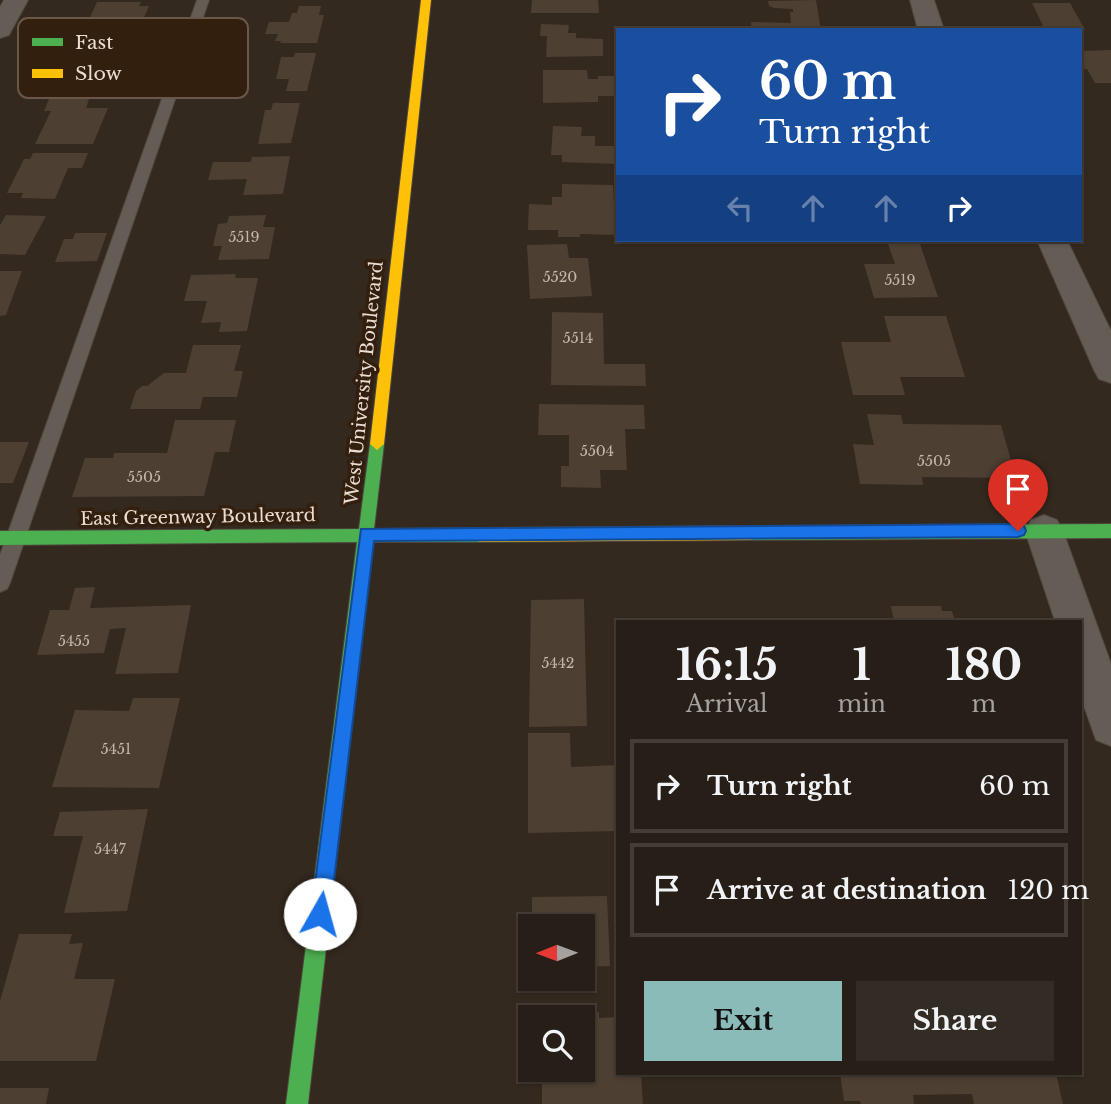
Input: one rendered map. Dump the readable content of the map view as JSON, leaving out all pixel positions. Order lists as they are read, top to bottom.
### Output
{
  "streets": {
    "street": ["West University Boulevard", "East Greenway Boulevard"]
  },
  "crossings": [
    ["West University Boulevard", "East Greenway Boulevard"]
  ],
  "house_numbers": [
    "5519",
    "5520",
    "5519",
    "5514",
    "5504",
    "5505",
    "5505",
    "5455",
    "5442",
    "5451",
    "5447"
  ],
  "legend": ["Fast", "Slow"],
  "north": "left",
  "page": {
    "turn": ["60 m", "Turn right"],
    "eta": [
      "16:15",
      "Arrival",
      "1",
      "min",
      "180",
      "m"
    ],
    "list": [
      {
        "name": "Turn right",
        "value": "60 m"
      },
      {
        "name": "Arrive at destination",
        "value": "120 m"
      }
    ],
    "buttons": ["Exit", "Share"]
  }
}
